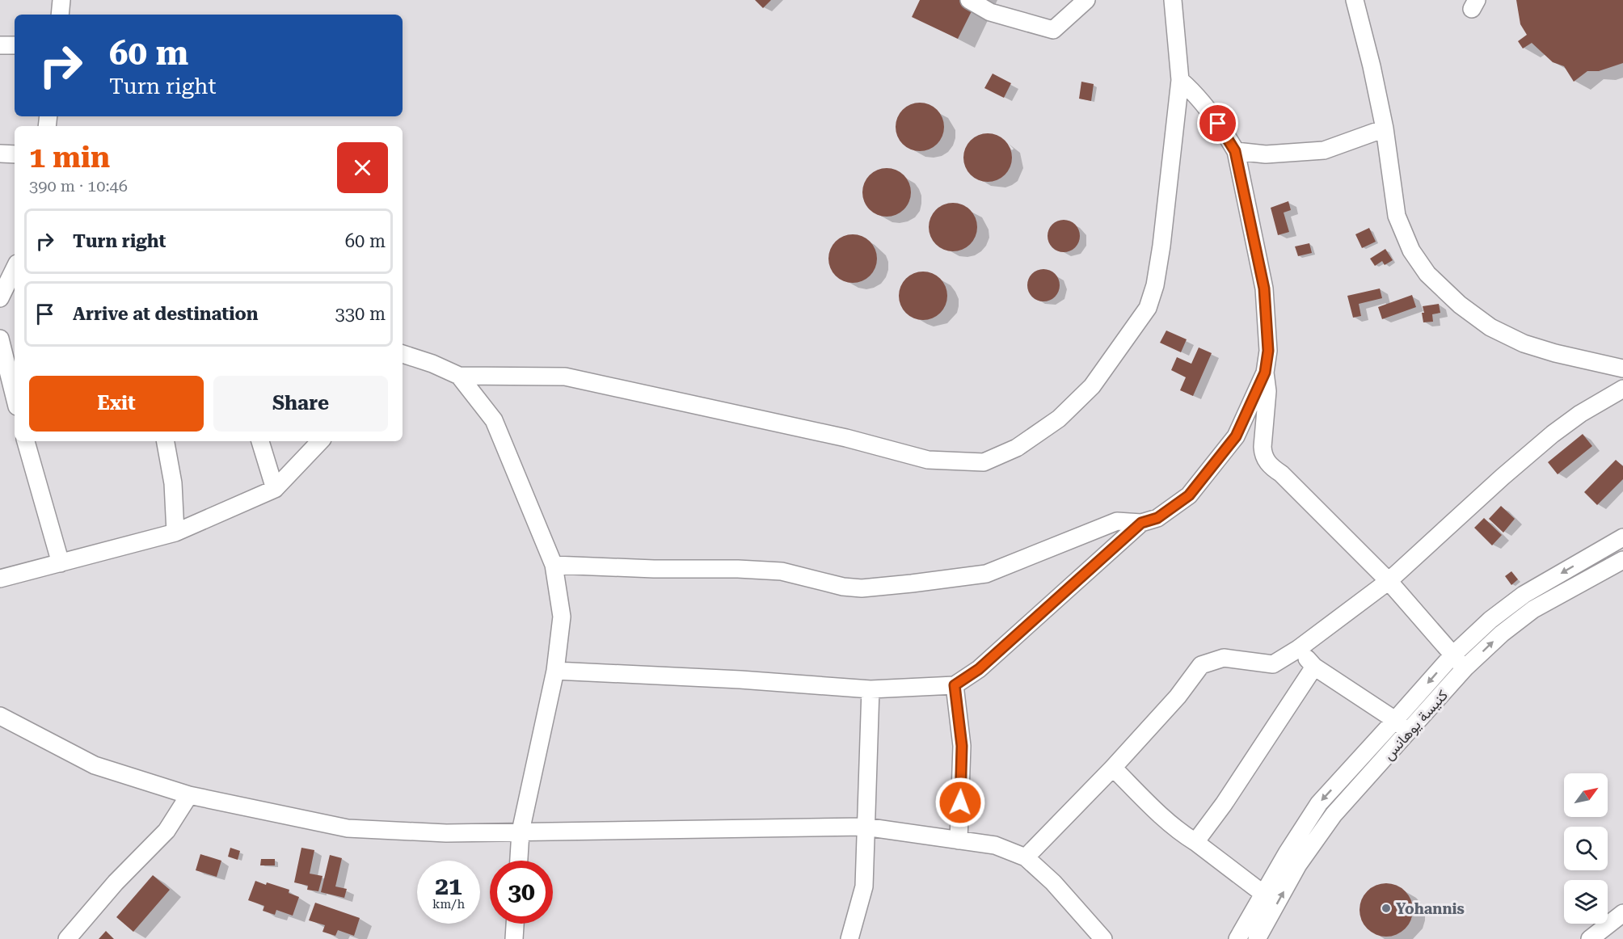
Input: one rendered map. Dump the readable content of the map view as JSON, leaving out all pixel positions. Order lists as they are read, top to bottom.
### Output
{
  "streets": {
    "street": ["كنيسة يوهانس"]
  },
  "places": ["Yohannis"],
  "north": "top right",
  "page": {
    "turn": ["60 m", "Turn right"],
    "heading": ["1 min", "390 m · 10:46"],
    "list": [
      {
        "name": "Turn right",
        "value": "60 m"
      },
      {
        "name": "Arrive at destination",
        "value": "330 m"
      }
    ],
    "buttons": ["Exit", "Share"],
    "speed": "21 km/h",
    "limit": "30"
  }
}
